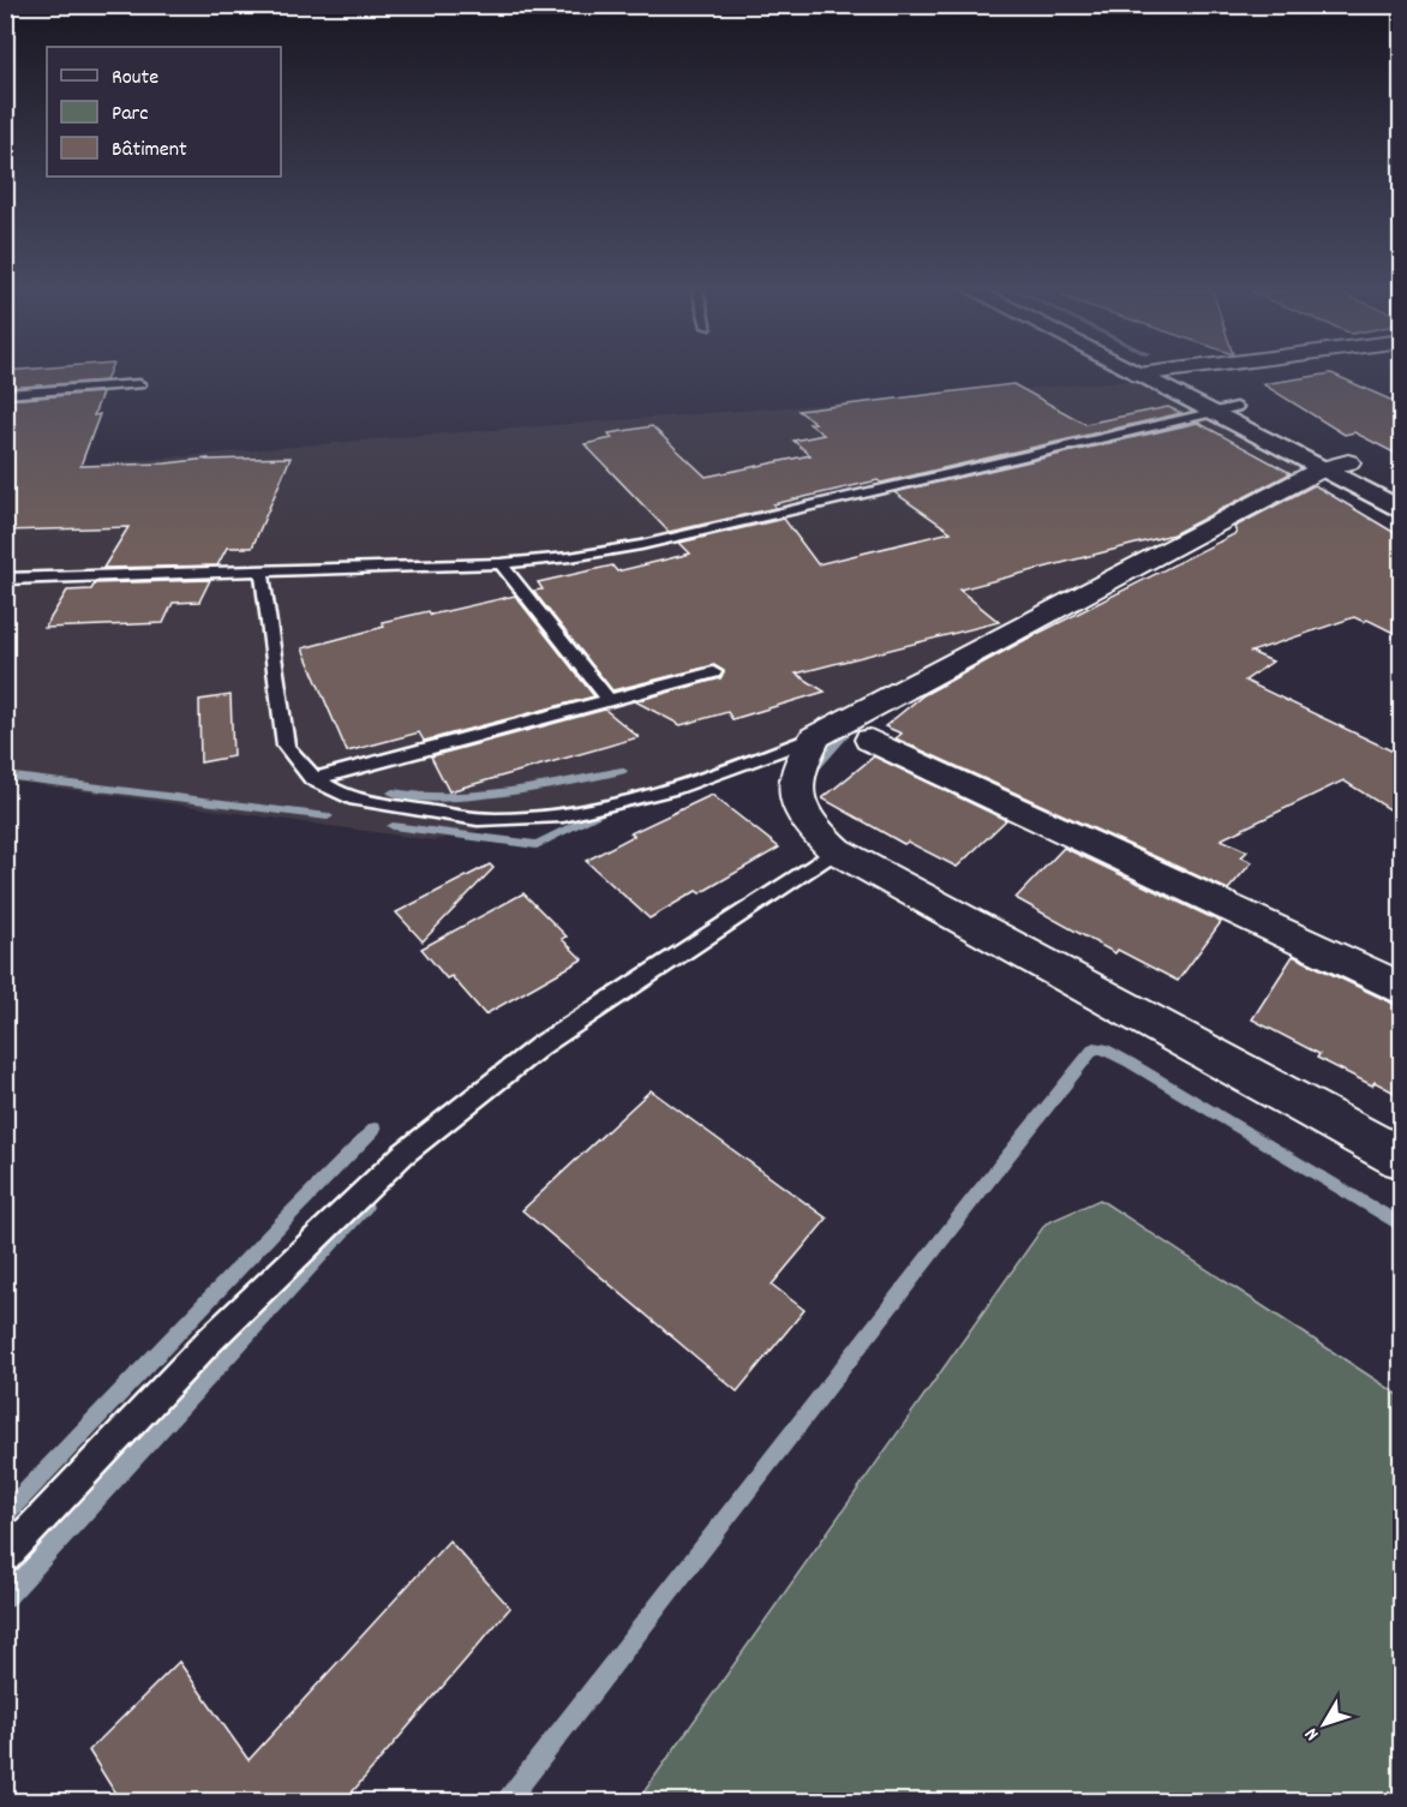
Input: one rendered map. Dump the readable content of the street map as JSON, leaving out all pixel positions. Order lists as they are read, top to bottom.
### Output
{
  "legend": ["Route", "Parc", "Bâtiment"],
  "north": "bottom left"
}
